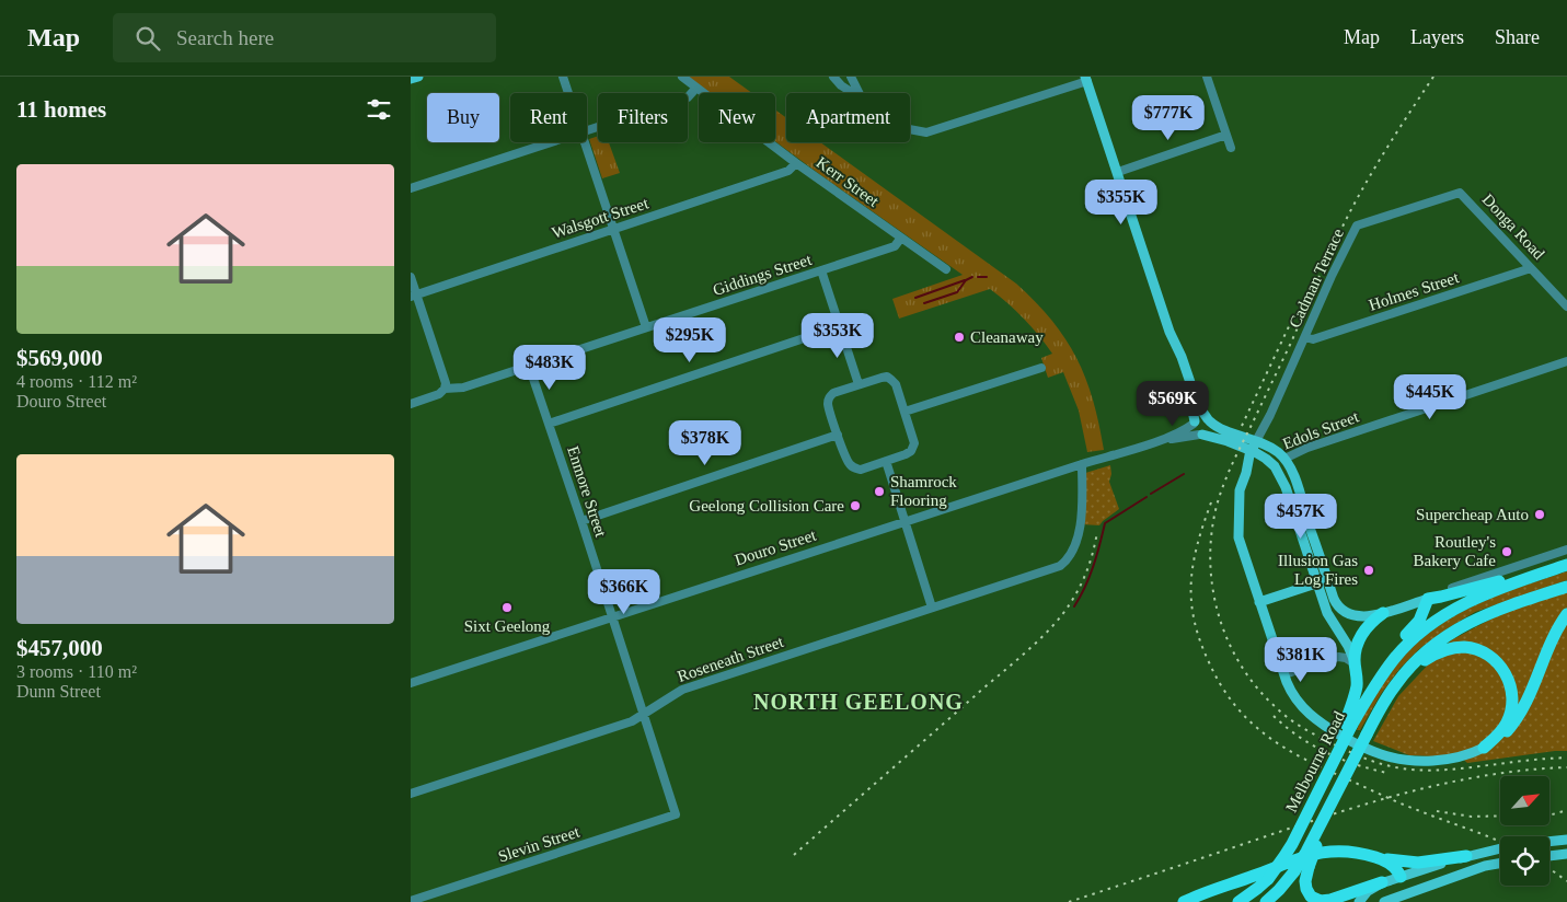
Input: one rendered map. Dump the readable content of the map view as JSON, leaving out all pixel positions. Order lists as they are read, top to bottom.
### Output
{
  "streets": {
    "highway": ["Melbourne Road"],
    "main road": ["Edols Street"],
    "street": [
      "Kerr Street",
      "Walsgott Street",
      "Donga Road",
      "Giddings Street",
      "Cadman Terrace",
      "Holmes Street",
      "Enmore Street",
      "Douro Street",
      "Roseneath Street",
      "Slevin Street"
    ]
  },
  "crossings": [
    ["Kerr Street", "Walsgott Street"],
    ["Kerr Street", "Giddings Street"],
    ["Donga Road", "Cadman Terrace"],
    ["Donga Road", "Holmes Street"],
    ["Giddings Street", "Enmore Street"],
    ["Cadman Terrace", "Holmes Street"],
    ["Enmore Street", "Douro Street"],
    ["Enmore Street", "Roseneath Street"],
    ["Enmore Street", "Slevin Street"],
    ["Douro Street", "Roseneath Street"]
  ],
  "districts": ["NORTH GEELONG"],
  "places": [
    "Cleanaway",
    "Shamrock Flooring",
    "Geelong Collision Care",
    "Supercheap Auto",
    "Routley's Bakery Cafe",
    "Illusion Gas Log Fires",
    "Sixt Geelong"
  ],
  "north": "top right",
  "page": {
    "header": "Map",
    "search": "Search here",
    "nav": ["Map", "Layers", "Share"],
    "heading": "11 homes",
    "chip": [
      "Buy",
      "Rent",
      "Filters",
      "New",
      "Apartment"
    ],
    "price": [
      "$777K",
      "$355K",
      "$353K",
      "$295K",
      "$483K",
      "$445K",
      "$569K",
      "$378K",
      "$457K",
      "$366K",
      "$381K"
    ],
    "list": [
      {
        "name": "$569,000",
        "note": "4 rooms · 112 m² · Douro Street"
      },
      {
        "name": "$457,000",
        "note": "3 rooms · 110 m² · Dunn Street"
      }
    ]
  }
}
